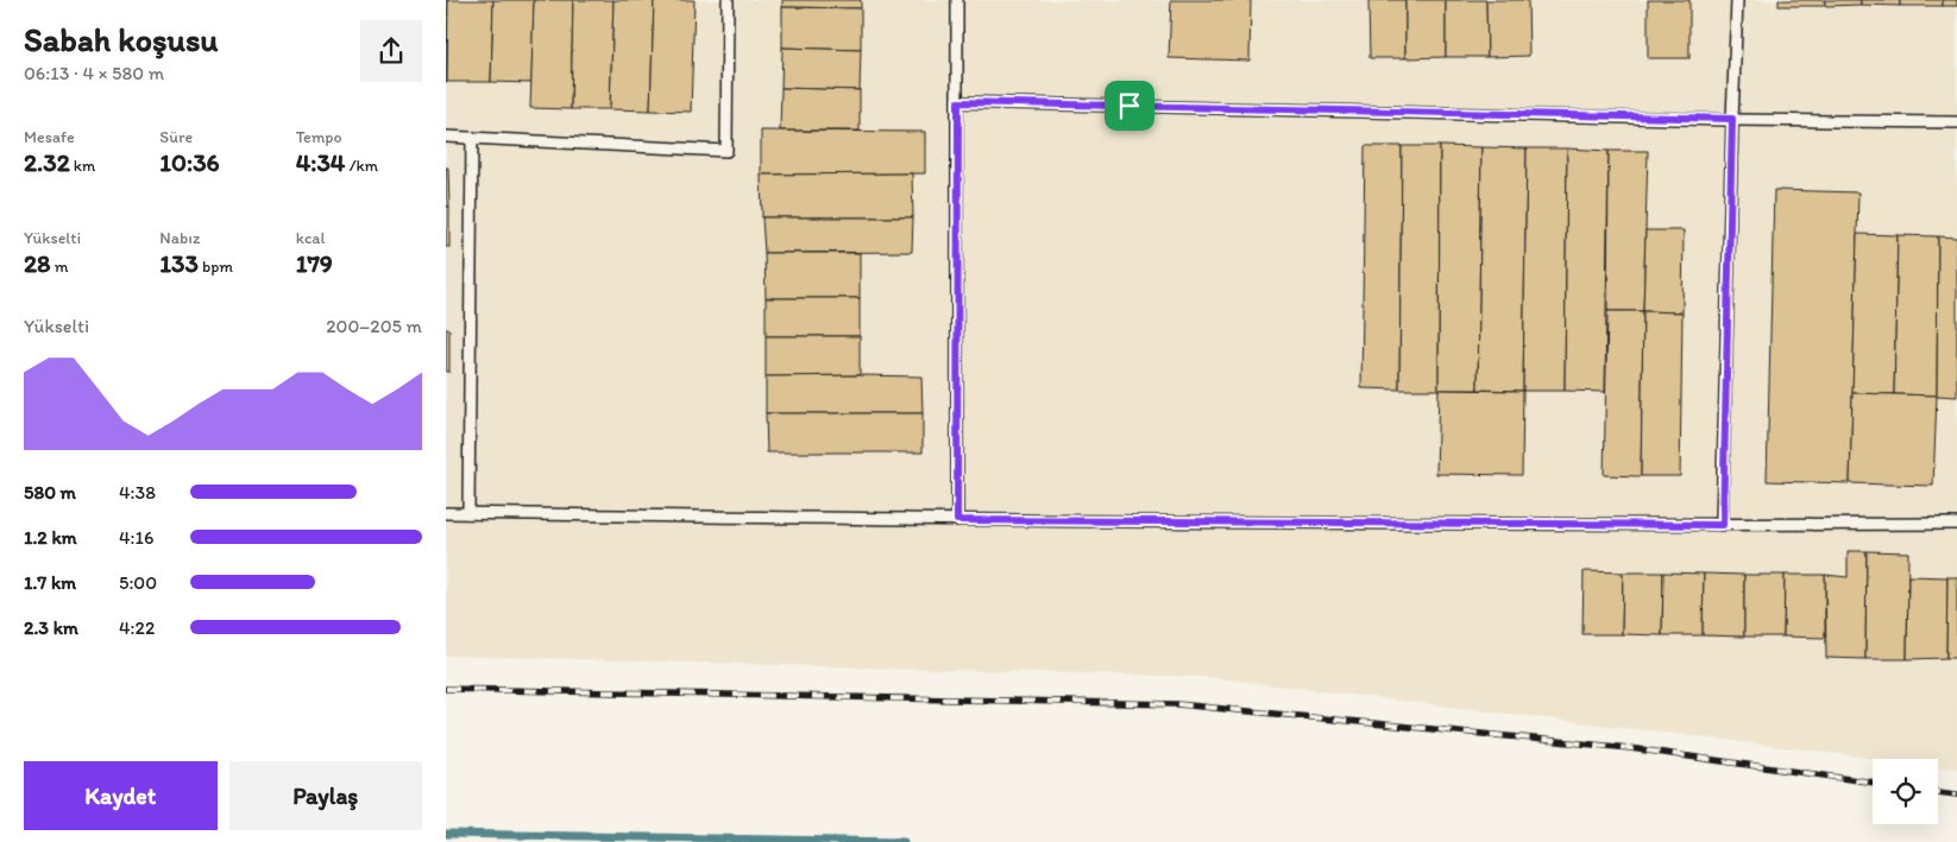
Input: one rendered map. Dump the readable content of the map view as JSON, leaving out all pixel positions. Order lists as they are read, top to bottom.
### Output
{
  "page": {
    "heading": ["Sabah koşusu", "06:13 · 4 × 580 m"],
    "stats": [
      ["Mesafe", "2.32 km"],
      ["Süre", "10:36"],
      ["Tempo", "4:34 /km"],
      ["Yükselti", "28 m"],
      ["Nabız", "133 bpm"],
      ["kcal", "179"]
    ],
    "chart": ["Yükselti", "200–205 m"],
    "list": [
      {
        "name": "580 m",
        "note": "4:38"
      },
      {
        "name": "1.2 km",
        "note": "4:16"
      },
      {
        "name": "1.7 km",
        "note": "5:00"
      },
      {
        "name": "2.3 km",
        "note": "4:22"
      }
    ],
    "buttons": ["Kaydet", "Paylaş"]
  }
}
